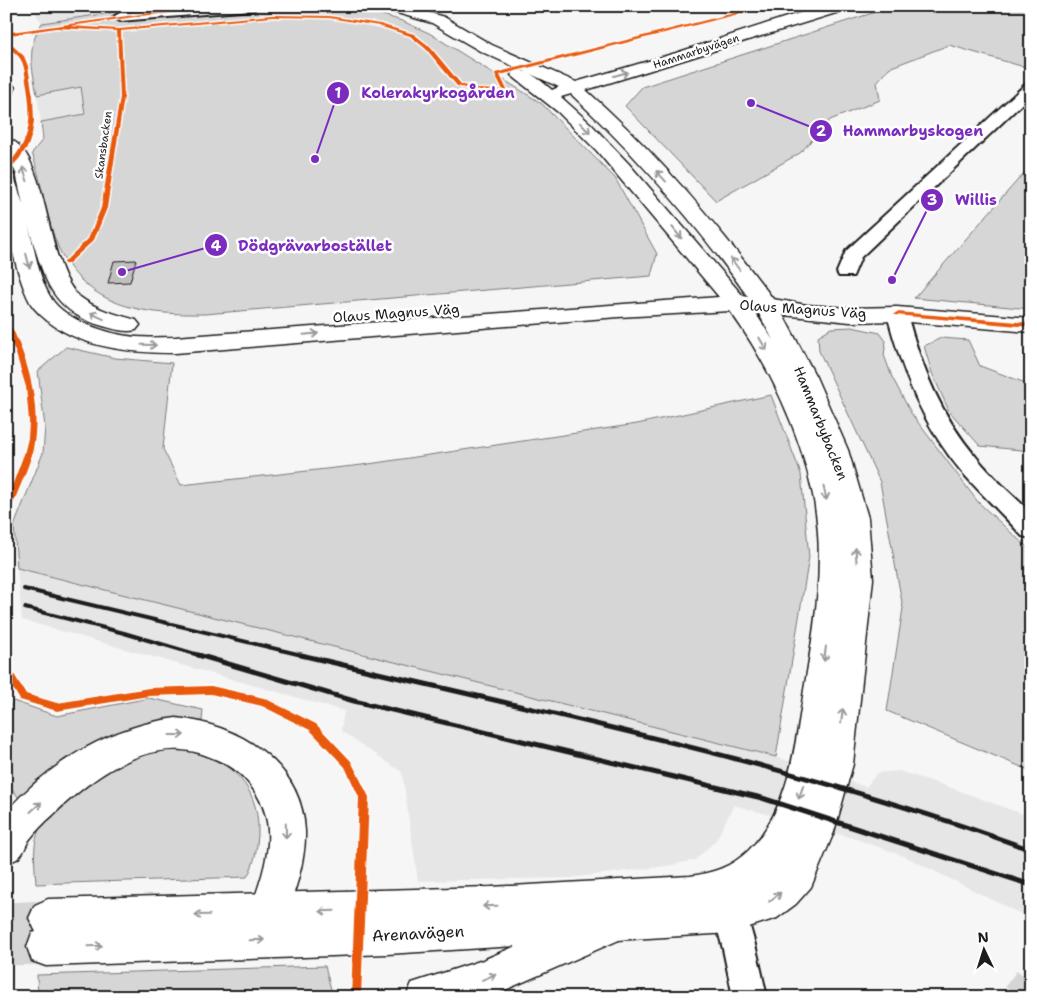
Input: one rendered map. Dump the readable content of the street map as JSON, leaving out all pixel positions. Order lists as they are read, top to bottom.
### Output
{
  "streets": {
    "main road": [
      "Hammarbyvägen",
      "Olaus Magnus Väg",
      "Hammarbybacken",
      "Arenavägen"
    ],
    "cycle path": ["Skansbacken"]
  },
  "crossings": [
    ["Hammarbyvägen", "Hammarbybacken"],
    ["Olaus Magnus Väg", "Hammarbybacken"],
    ["Hammarbybacken", "Arenavägen"]
  ],
  "places": [
    "Hammarbyskogen",
    "Kolerakyrkogården",
    "Dödgrävarbostället",
    "Willis"
  ],
  "north": "top"
}
